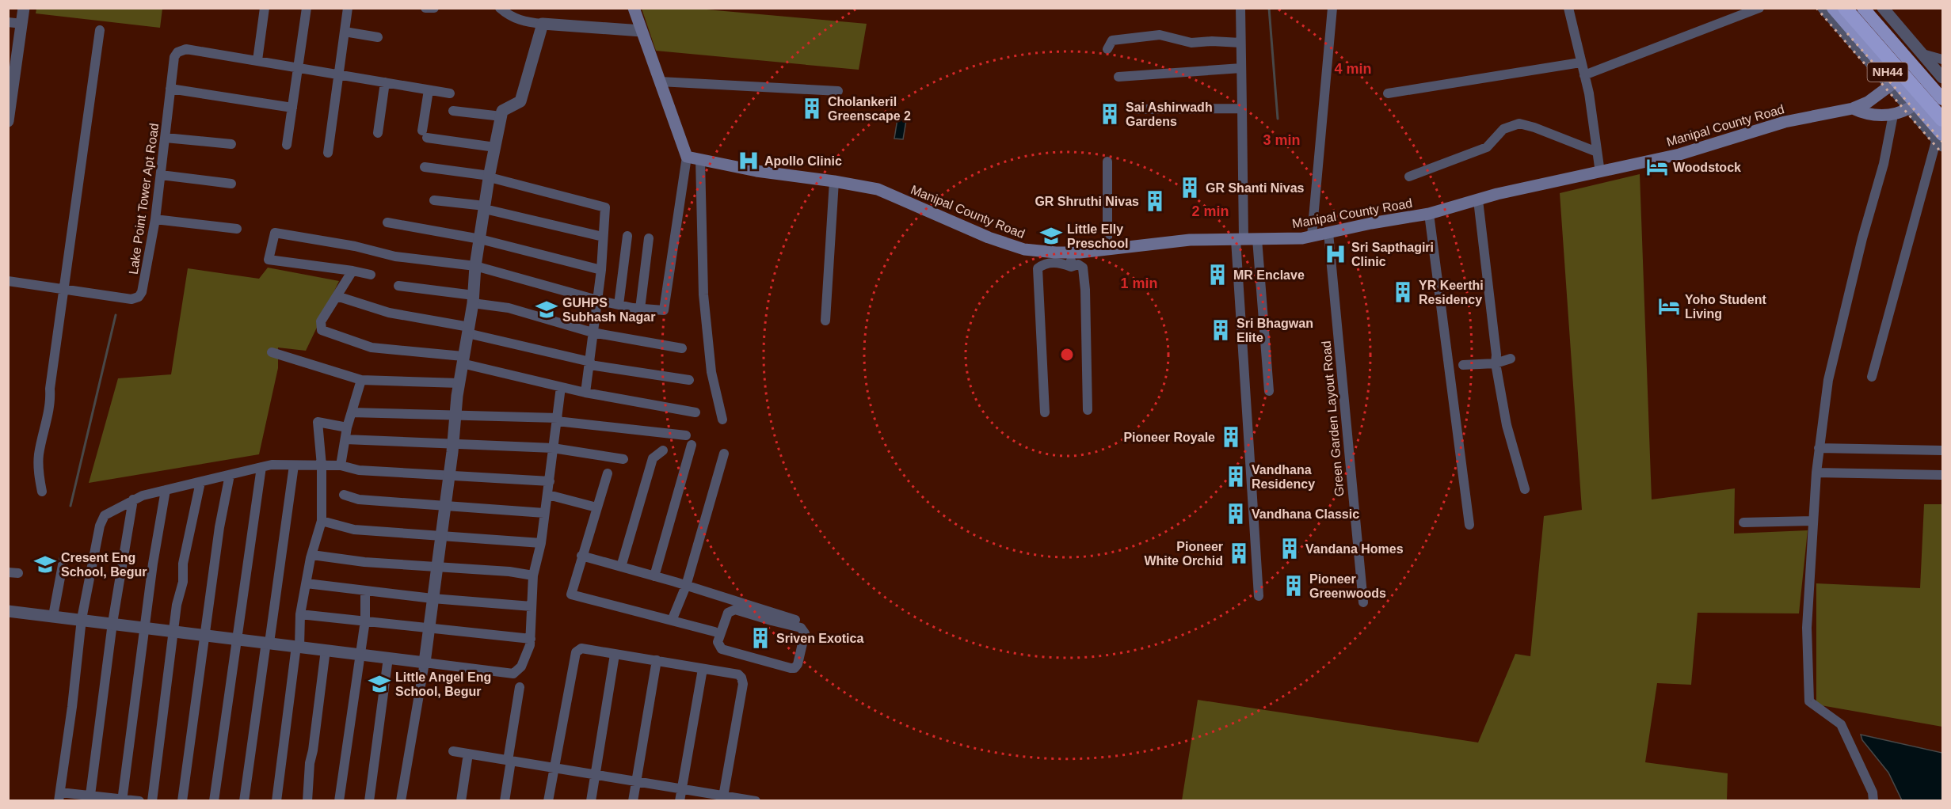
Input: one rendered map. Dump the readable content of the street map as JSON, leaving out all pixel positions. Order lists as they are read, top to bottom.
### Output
{
  "streets": {
    "highway": ["NH44"],
    "main road": ["Manipal County Road"],
    "street": ["Lake Point Tower Apt Road", "Green Garden Layout Road"]
  },
  "crossings": [
    ["NH44", "Manipal County Road"],
    ["Manipal County Road", "Green Garden Layout Road"]
  ],
  "places": {
    "building": [
      "Cholankeril Greenscape 2",
      "Sai Ashirwadh Gardens",
      "GR Shanti Nivas",
      "GR Shruthi Nivas",
      "MR Enclave",
      "YR Keerthi Residency",
      "Sri Bhagwan Elite",
      "Pioneer Royale",
      "Vandhana Residency",
      "Vandhana Classic",
      "Vandana Homes",
      "Pioneer White Orchid",
      "Pioneer Greenwoods",
      "Sriven Exotica"
    ],
    "hospital": ["Apollo Clinic", "Sri Sapthagiri Clinic"],
    "hotel": ["Woodstock", "Yoho Student Living"],
    "school or university": [
      "Little Elly Preschool",
      "GUHPS Subhash Nagar",
      "Cresent Eng School, Begur",
      "Little Angel Eng School, Begur"
    ]
  },
  "rings": [
    "4 min",
    "3 min",
    "2 min",
    "1 min"
  ]
}
